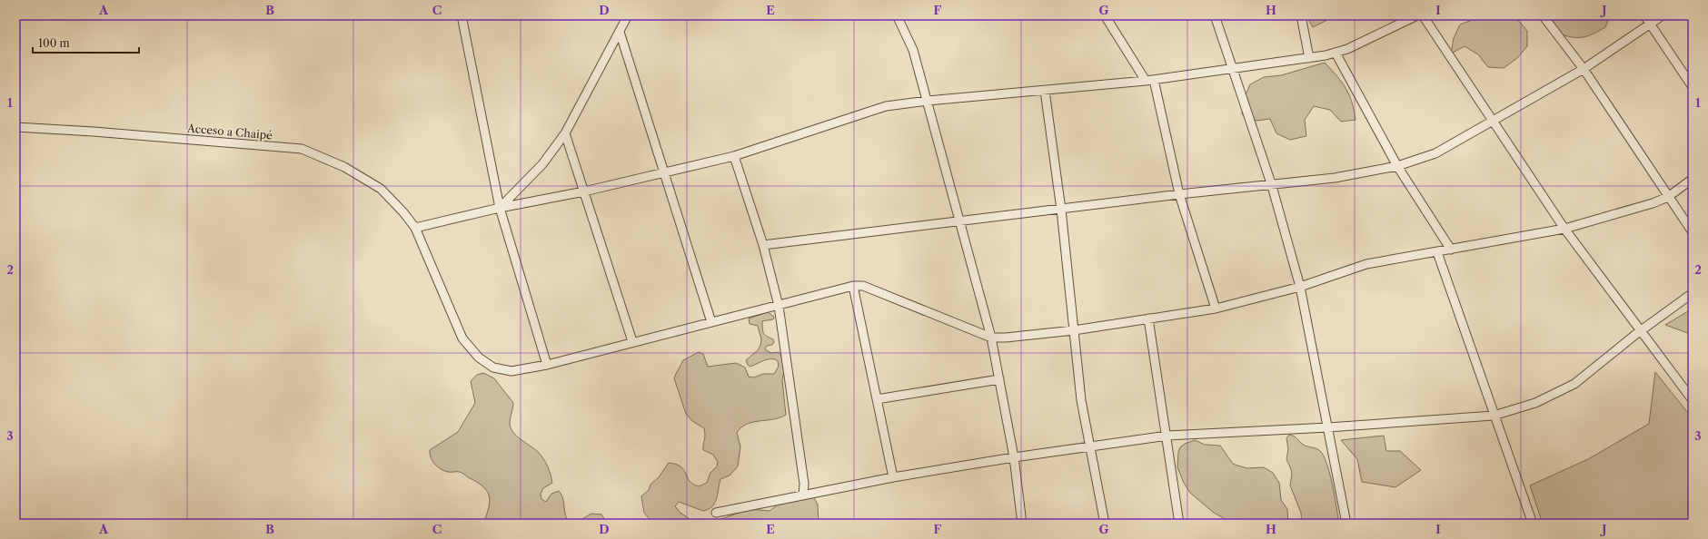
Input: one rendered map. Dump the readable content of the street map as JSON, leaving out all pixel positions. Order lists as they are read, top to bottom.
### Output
{
  "streets": {
    "street": ["Acceso a Chaipé"]
  },
  "scale_bar": "100 m",
  "grid": {
    "columns": [
      "A",
      "B",
      "C",
      "D",
      "E",
      "F",
      "G",
      "H",
      "I",
      "J"
    ],
    "rows": ["1", "2", "3"]
  }
}
